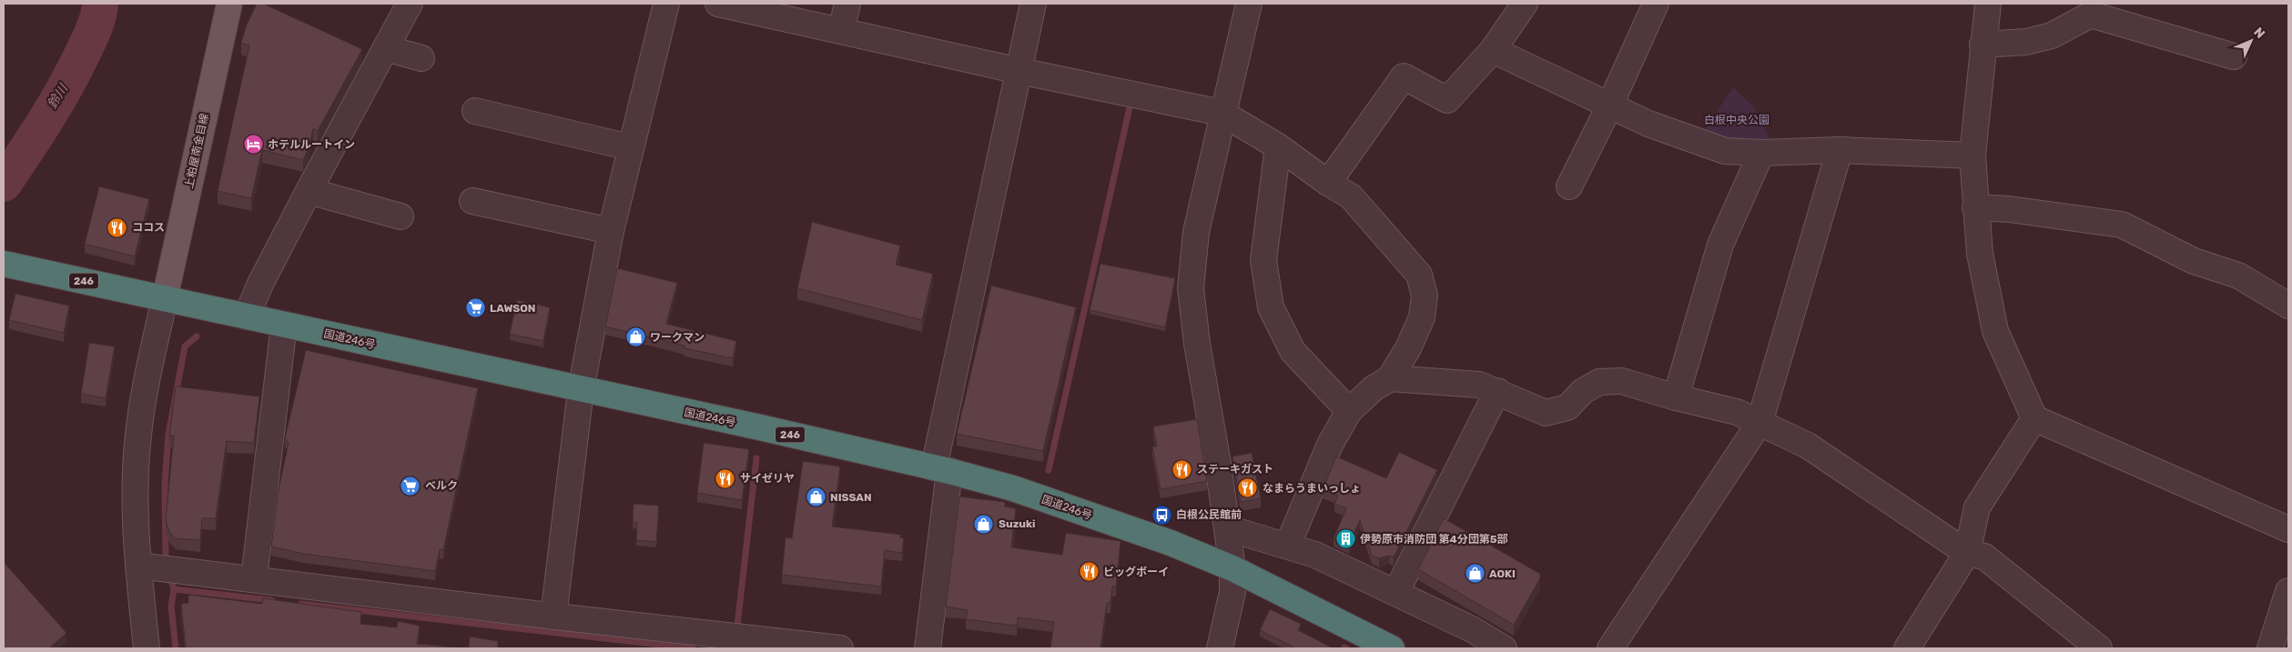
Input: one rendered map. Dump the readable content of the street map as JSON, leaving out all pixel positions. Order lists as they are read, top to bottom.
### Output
{
  "streets": {
    "highway": ["246", "国道246号"],
    "main road": ["上粕屋南金目線"]
  },
  "crossings": [
    ["上粕屋南金目線", "国道246号"]
  ],
  "water": ["鈴川"],
  "parks": ["白根中央公園"],
  "places": {
    "hotel": ["ホテルルートイン"],
    "restaurant": [
      "ココス",
      "ステーキガスト",
      "サイゼリヤ",
      "なまらうまいっしょ",
      "ビッグボーイ"
    ],
    "supermarket": ["LAWSON", "ベルク"],
    "shop": [
      "ワークマン",
      "NISSAN",
      "Suzuki",
      "AOKI"
    ],
    "bus stop": ["白根公民館前"],
    "building": ["伊勢原市消防団 第4分団第5部"]
  },
  "north": "top right"
}
